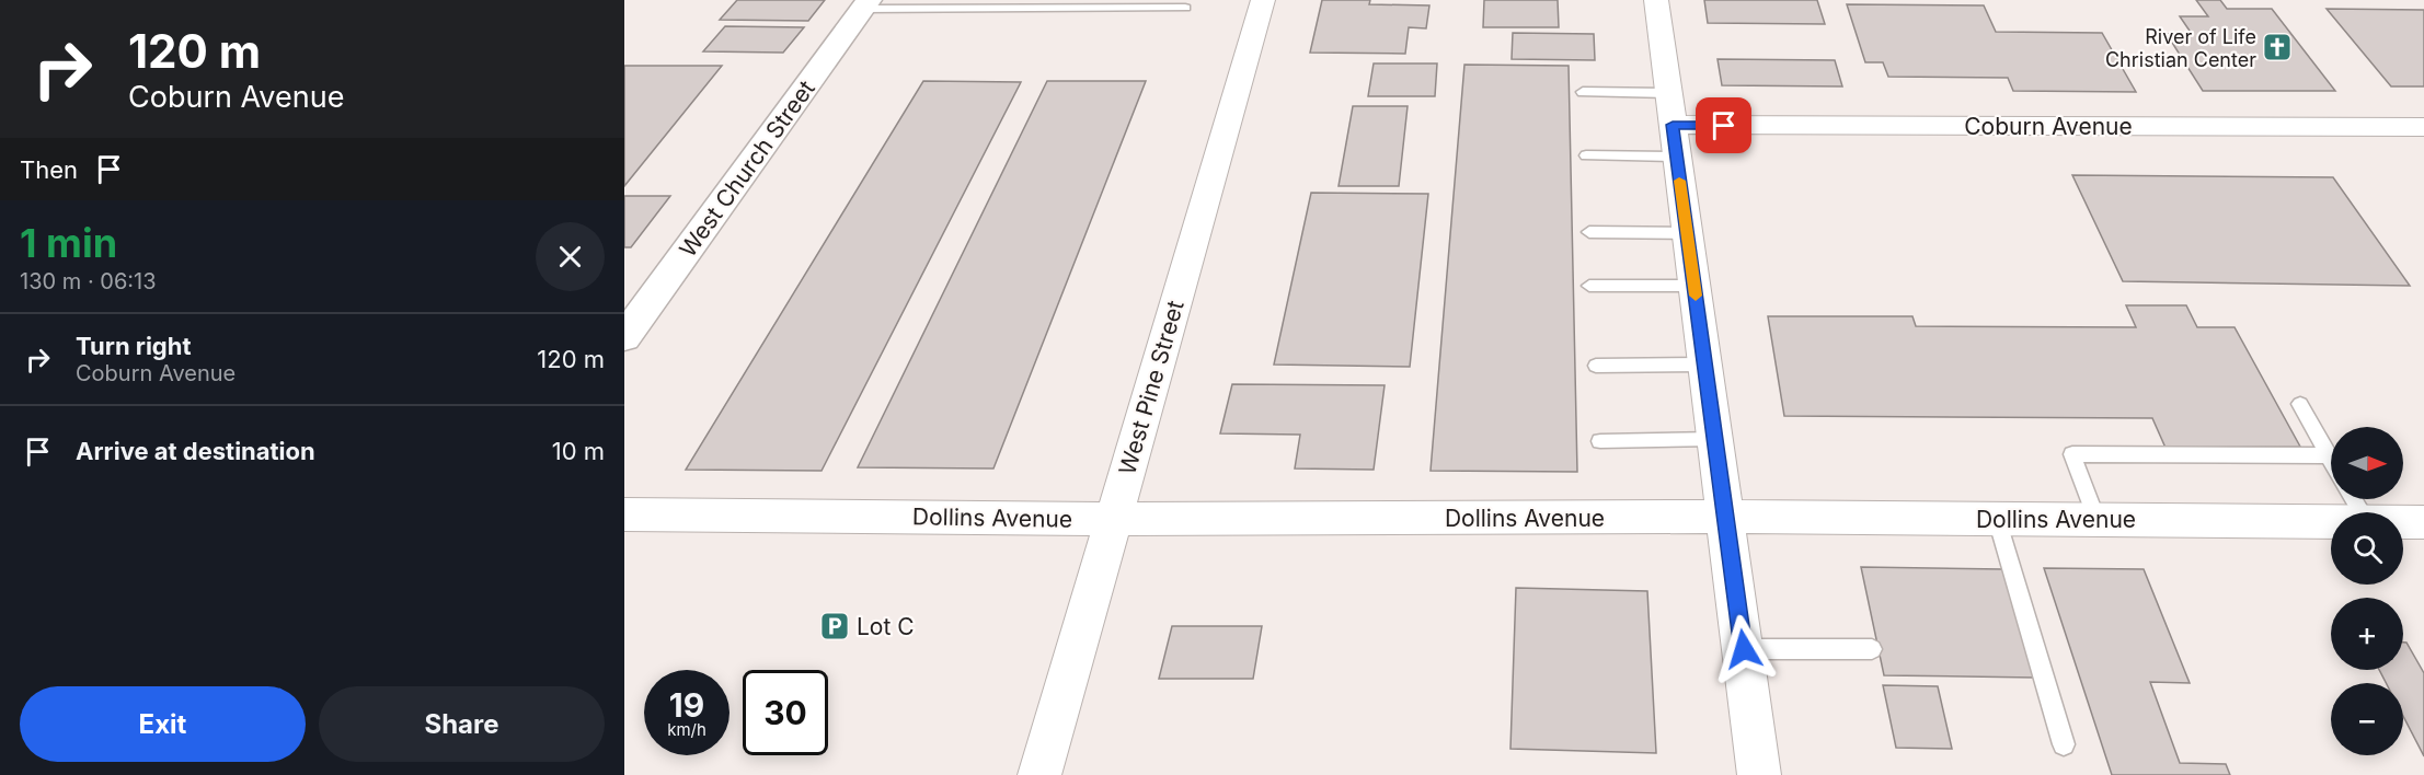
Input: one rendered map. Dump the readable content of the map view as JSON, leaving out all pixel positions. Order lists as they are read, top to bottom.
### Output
{
  "streets": {
    "street": [
      "Coburn Avenue",
      "West Church Street",
      "West Pine Street",
      "Dollins Avenue"
    ]
  },
  "crossings": [
    ["West Pine Street", "Dollins Avenue"]
  ],
  "places": {
    "church": ["River of Life Christian Center"],
    "parking": ["Lot C"]
  },
  "north": "right",
  "page": {
    "turn": ["120 m", "Coburn Avenue"],
    "then": "Then",
    "heading": ["1 min", "130 m · 06:13"],
    "list": [
      {
        "name": "Turn right",
        "note": "Coburn Avenue",
        "value": "120 m"
      },
      {
        "name": "Arrive at destination",
        "value": "10 m"
      }
    ],
    "map_buttons": ["+", "−"],
    "speed": "19 km/h",
    "limit": "30",
    "buttons": ["Exit", "Share"]
  }
}
